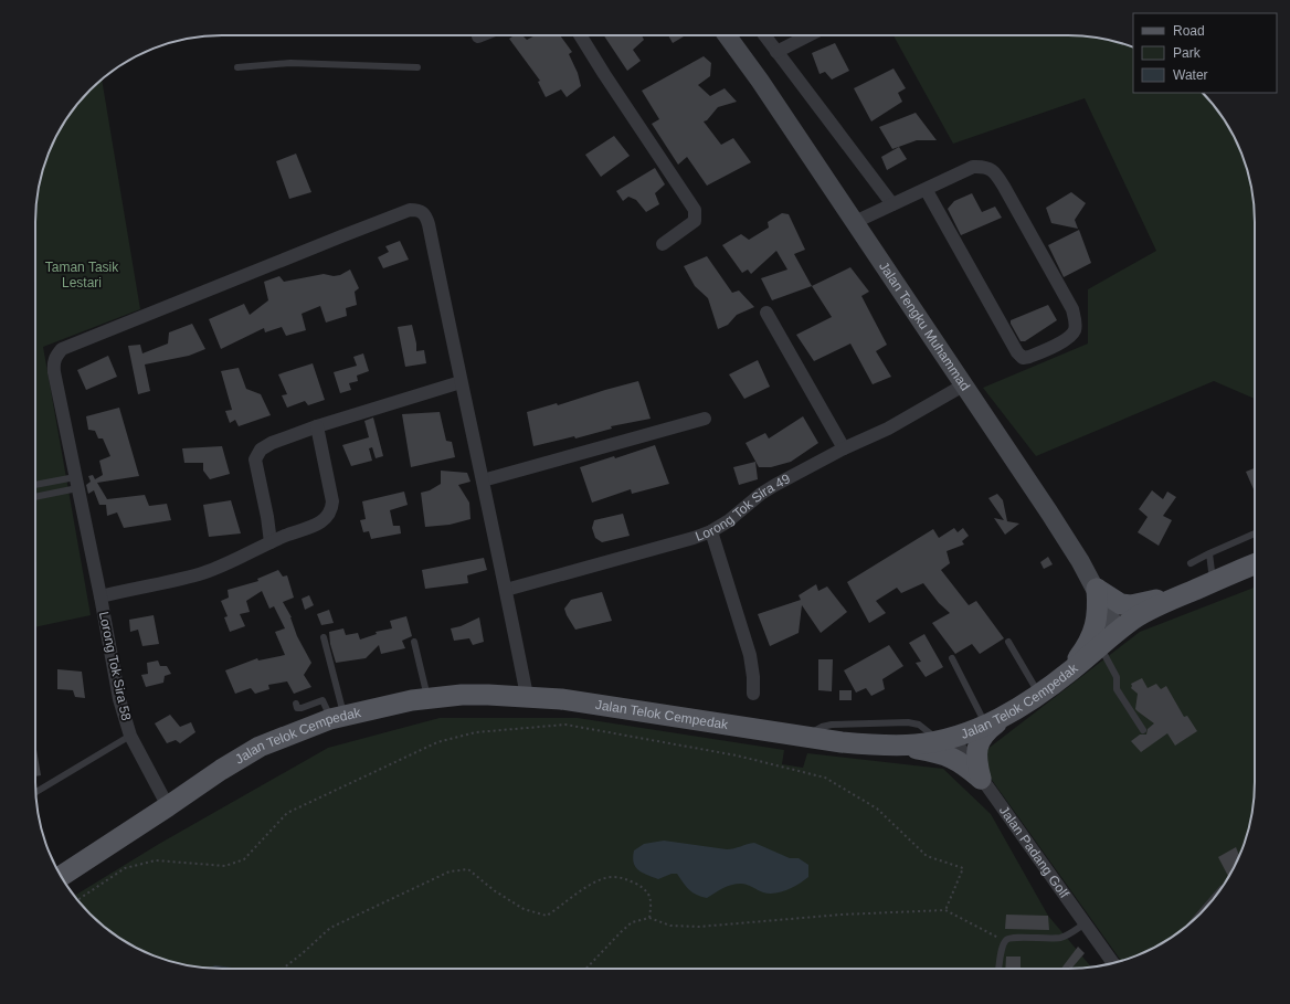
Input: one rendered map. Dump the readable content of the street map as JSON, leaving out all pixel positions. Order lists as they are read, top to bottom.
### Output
{
  "streets": {
    "main road": ["Jalan Tengku Muhammad", "Jalan Telok Cempedak"],
    "street": ["Lorong Tok Sira 49", "Lorong Tok Sira 58", "Jalan Padang Golf"]
  },
  "crossings": [
    ["Jalan Tengku Muhammad", "Lorong Tok Sira 49"],
    ["Jalan Tengku Muhammad", "Jalan Telok Cempedak"],
    ["Lorong Tok Sira 58", "Jalan Telok Cempedak"],
    ["Jalan Telok Cempedak", "Jalan Padang Golf"]
  ],
  "parks": ["Taman Tasik Lestari"],
  "legend": ["Road", "Park", "Water"]
}
